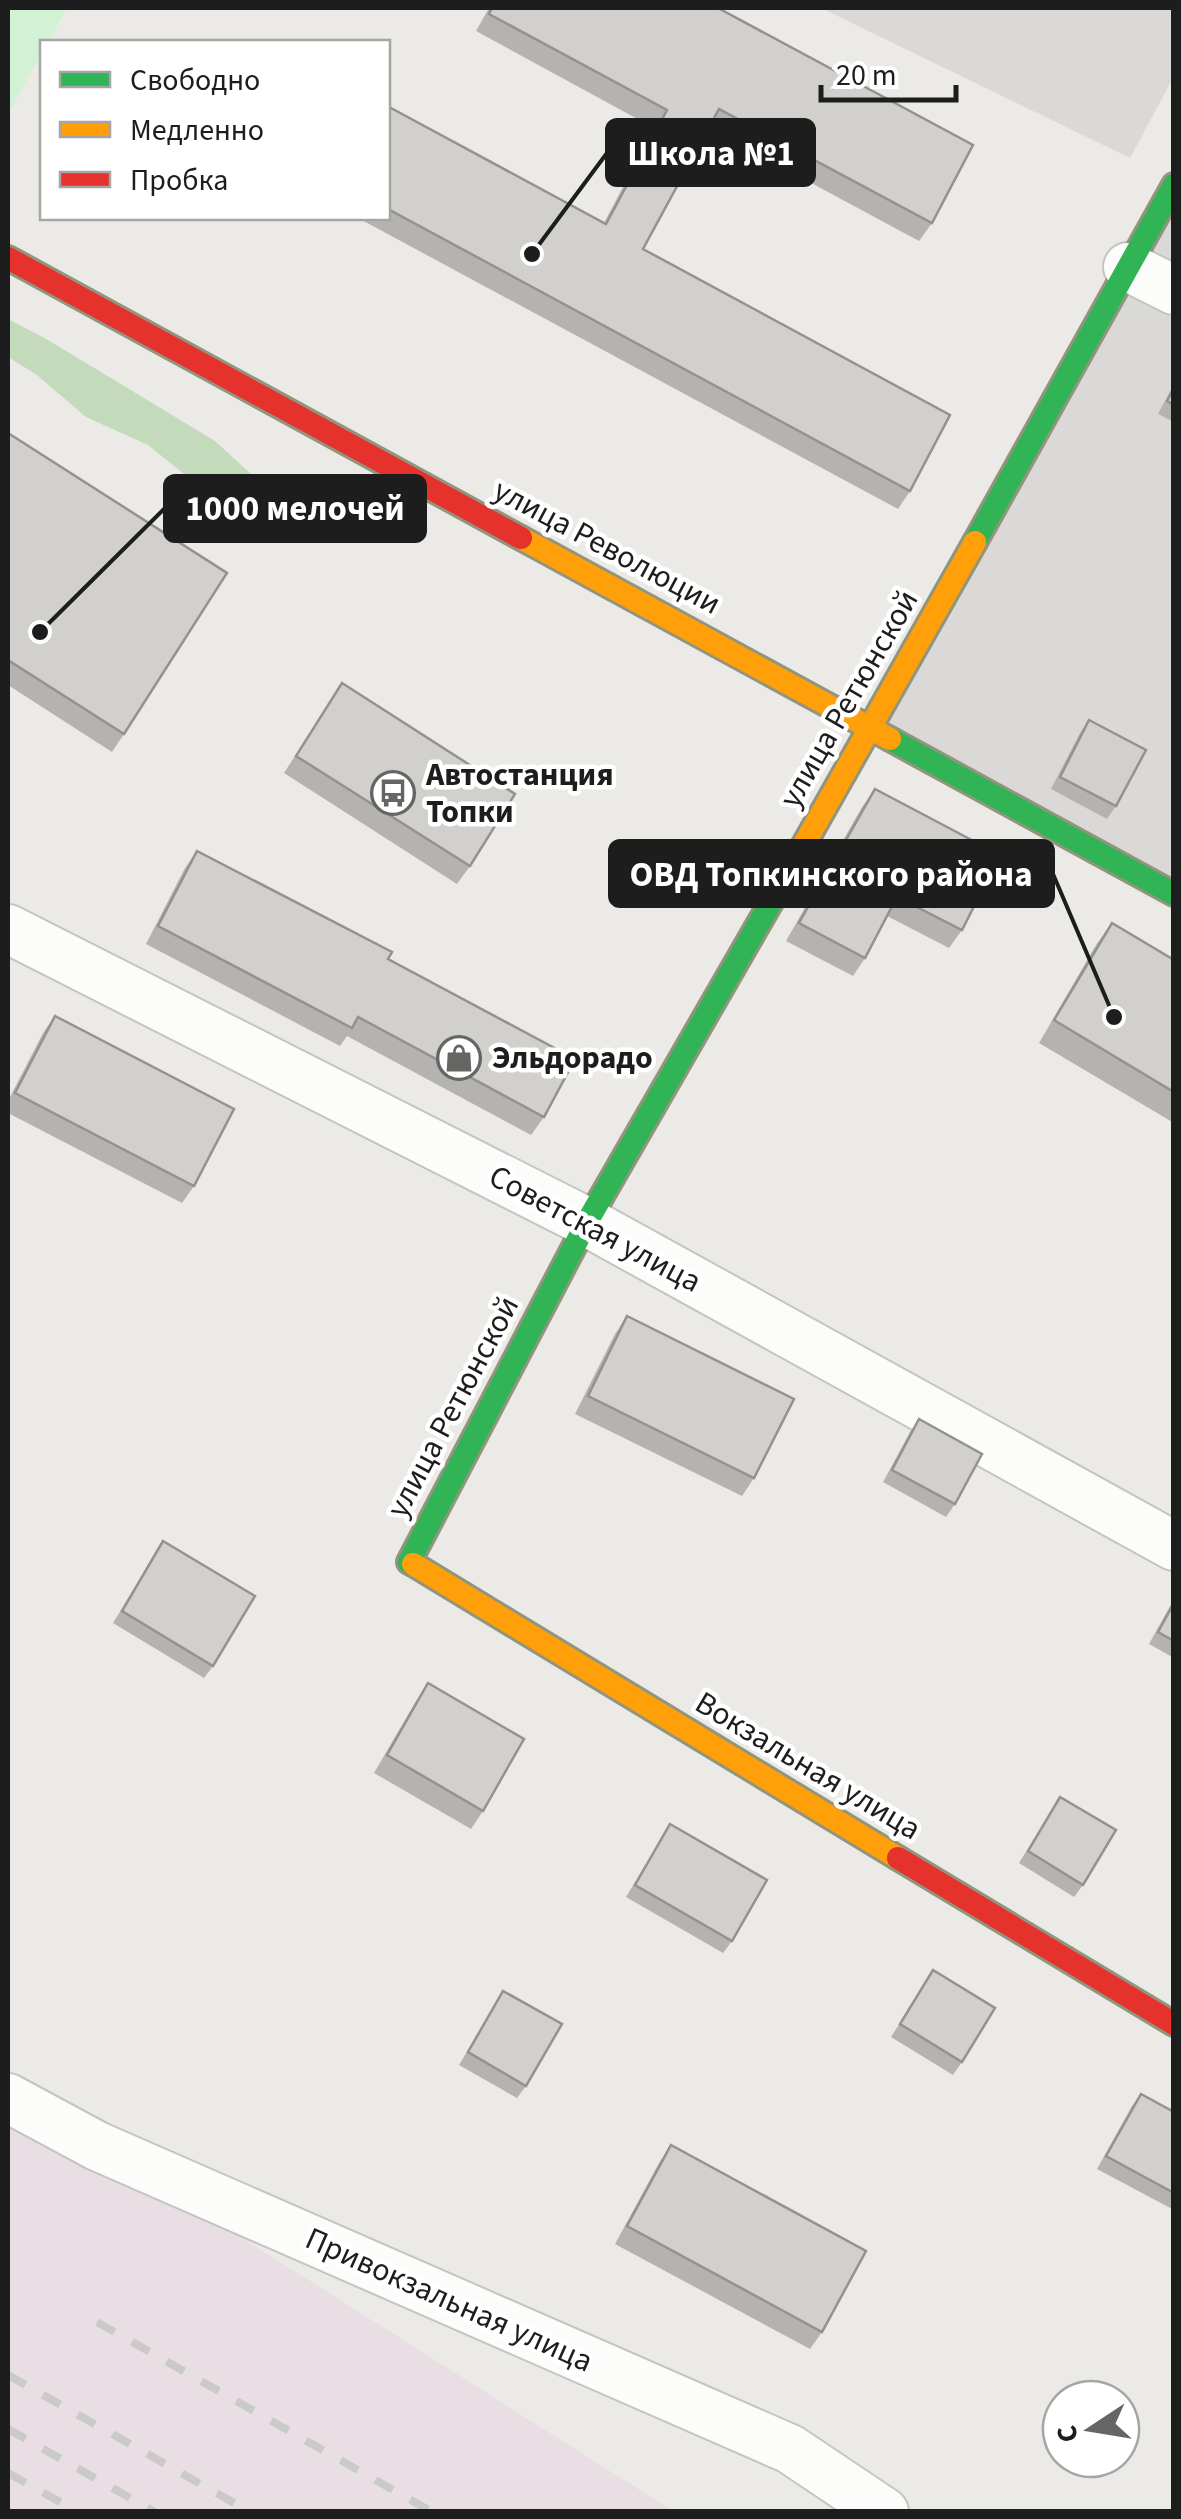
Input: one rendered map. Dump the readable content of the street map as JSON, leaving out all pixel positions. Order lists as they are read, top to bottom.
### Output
{
  "streets": {
    "street": [
      "улица Революции",
      "улица Ретюнской",
      "Советская улица",
      "Вокзальная улица",
      "Привокзальная улица"
    ]
  },
  "crossings": [
    ["улица Революции", "улица Ретюнской"],
    ["улица Ретюнской", "Советская улица"],
    ["улица Ретюнской", "Вокзальная улица"]
  ],
  "places": {
    "other": ["Школа №1", "1000 мелочей", "ОВД Топкинского района"],
    "bus stop": ["Автостанция Топки"],
    "shop": ["Эльдорадо"]
  },
  "legend": ["Свободно", "Медленно", "Пробка"],
  "scale_bar": "20 m",
  "north": "left"
}
